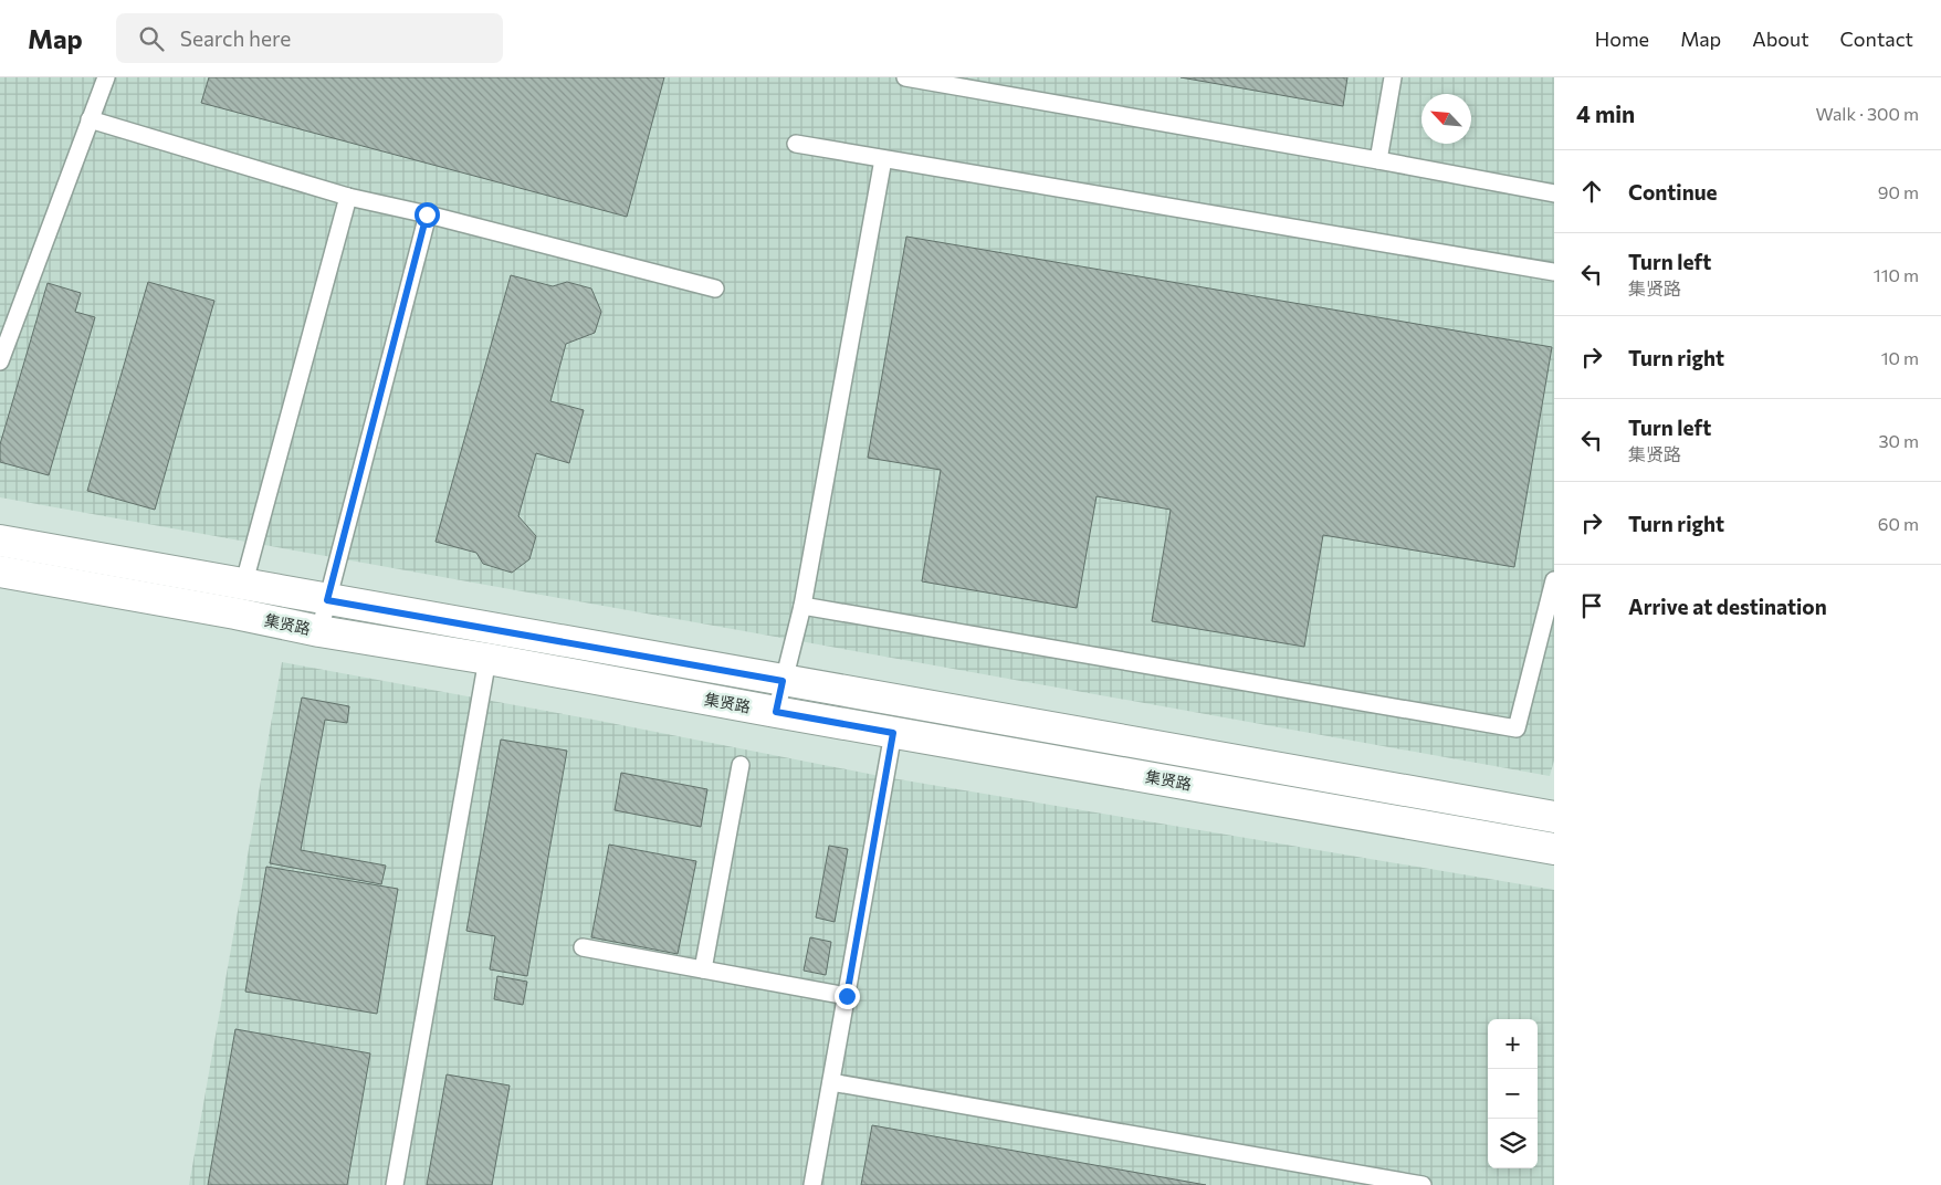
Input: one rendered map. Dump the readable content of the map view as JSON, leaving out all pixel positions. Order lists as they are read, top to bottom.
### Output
{
  "streets": {
    "street": ["集贤路"]
  },
  "north": "top left",
  "page": {
    "header": "Map",
    "search": "Search here",
    "nav": [
      "Home",
      "Map",
      "About",
      "Contact"
    ],
    "heading": ["4 min", "Walk · 300 m"],
    "list": [
      ["Continue", "90 m"],
      ["Turn left", "集贤路", "110 m"],
      ["Turn right", "10 m"],
      ["Turn left", "集贤路", "30 m"],
      ["Turn right", "60 m"],
      "Arrive at destination"
    ],
    "map_buttons": ["+", "−"]
  }
}
